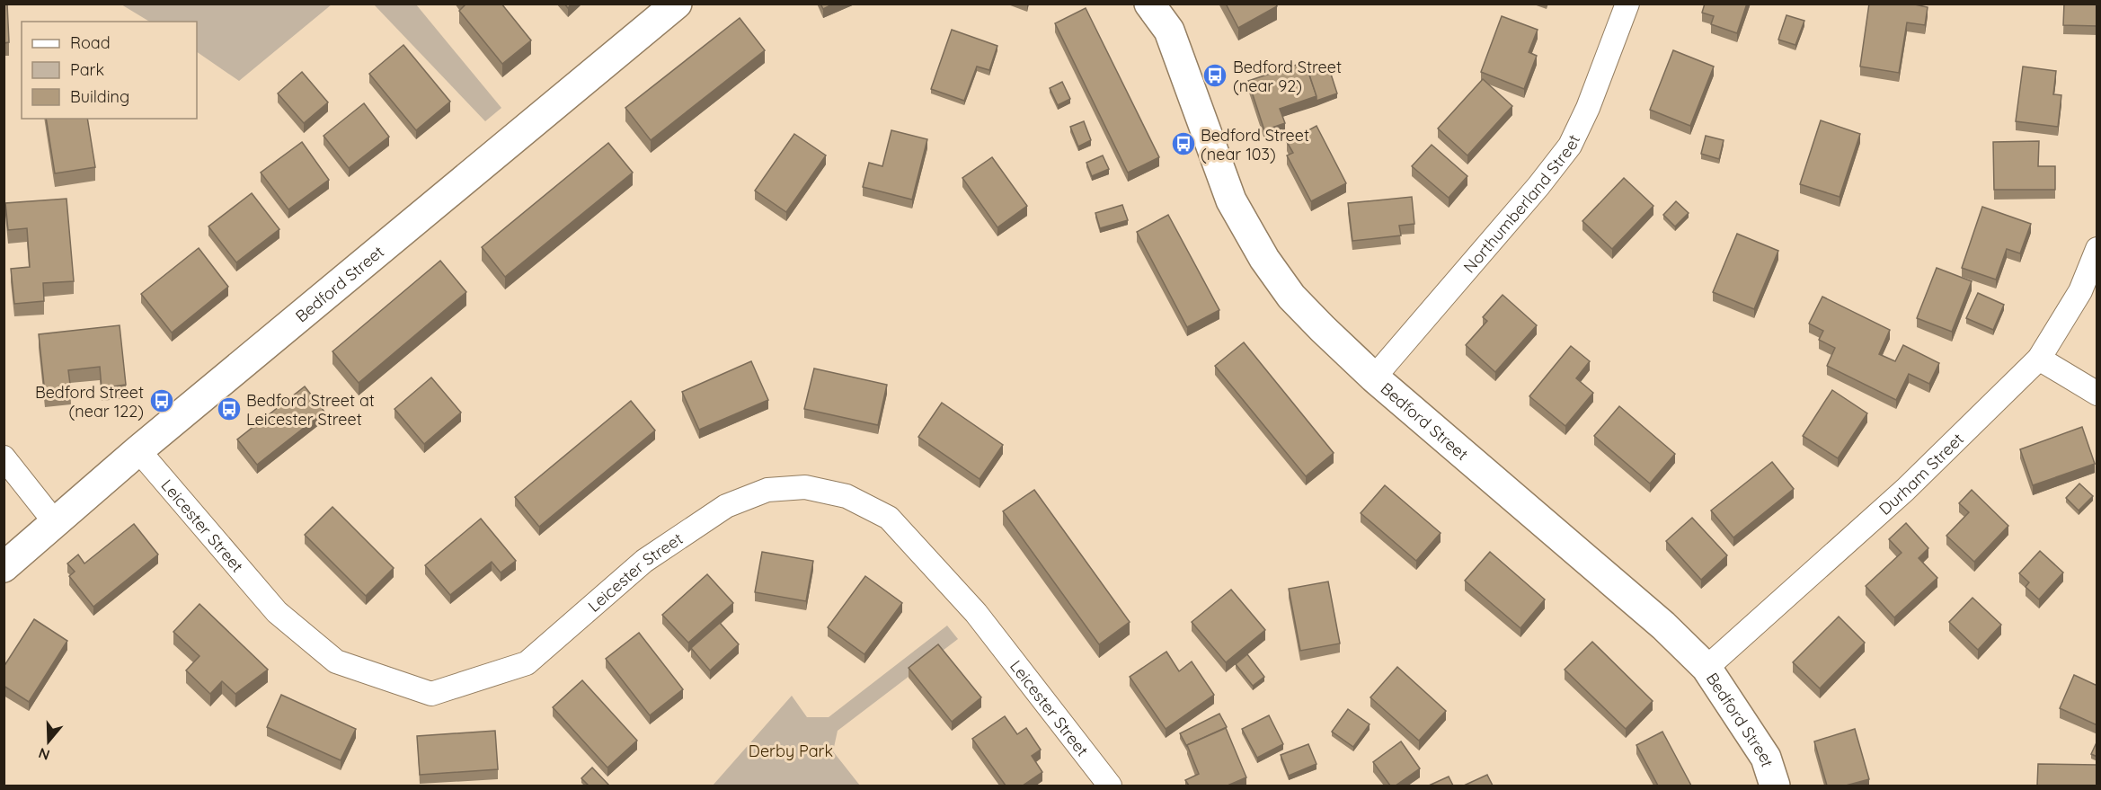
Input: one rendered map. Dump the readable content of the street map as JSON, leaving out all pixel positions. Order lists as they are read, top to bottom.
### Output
{
  "streets": {
    "street": [
      "Northumberland Street",
      "Bedford Street",
      "Durham Street",
      "Leicester Street"
    ]
  },
  "crossings": [
    ["Northumberland Street", "Bedford Street"],
    ["Bedford Street", "Durham Street"],
    ["Bedford Street", "Leicester Street"]
  ],
  "parks": ["Derby Park"],
  "places": {
    "bus stop": [
      "Bedford Street (near 92)",
      "Bedford Street (near 103)",
      "Bedford Street (near 122)",
      "Bedford Street at Leicester Street"
    ]
  },
  "legend": ["Road", "Park", "Building"],
  "north": "bottom"
}
